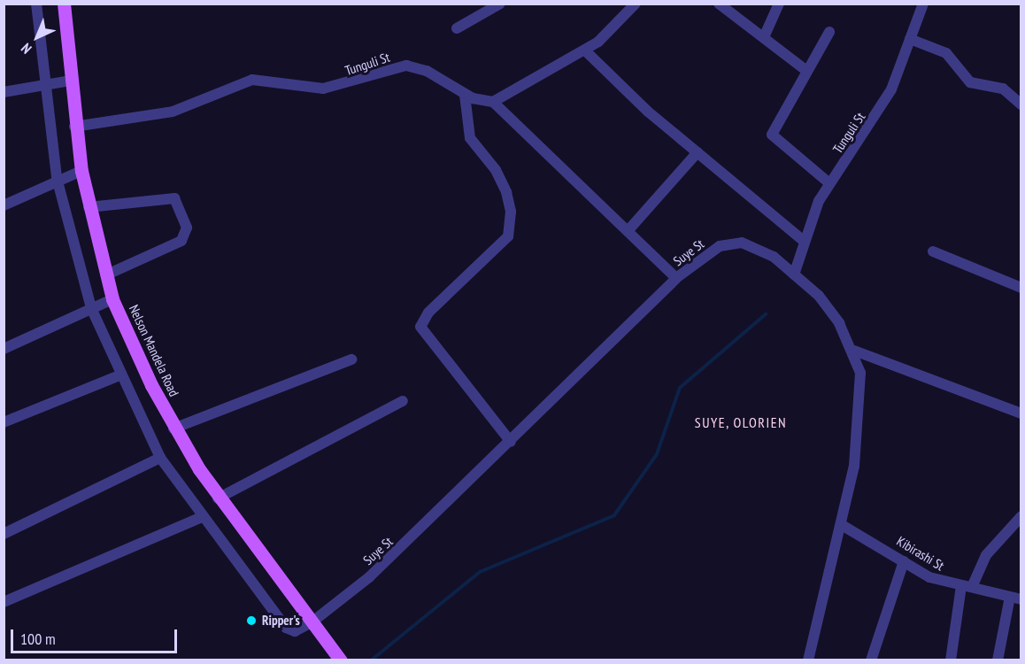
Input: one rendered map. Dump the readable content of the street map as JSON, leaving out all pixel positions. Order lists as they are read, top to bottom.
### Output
{
  "streets": {
    "main road": ["Nelson Mandela Road"],
    "street": ["Tunguli St", "Suye St", "Kibirashi St"]
  },
  "crossings": [
    ["Tunguli St", "Suye St"],
    ["Tunguli St", "Nelson Mandela Road"],
    ["Suye St", "Nelson Mandela Road"],
    ["Suye St", "Kibirashi St"]
  ],
  "districts": ["SUYE, OLORIEN"],
  "places": ["Ripper's"],
  "scale_bar": "100 m",
  "north": "bottom left"
}
